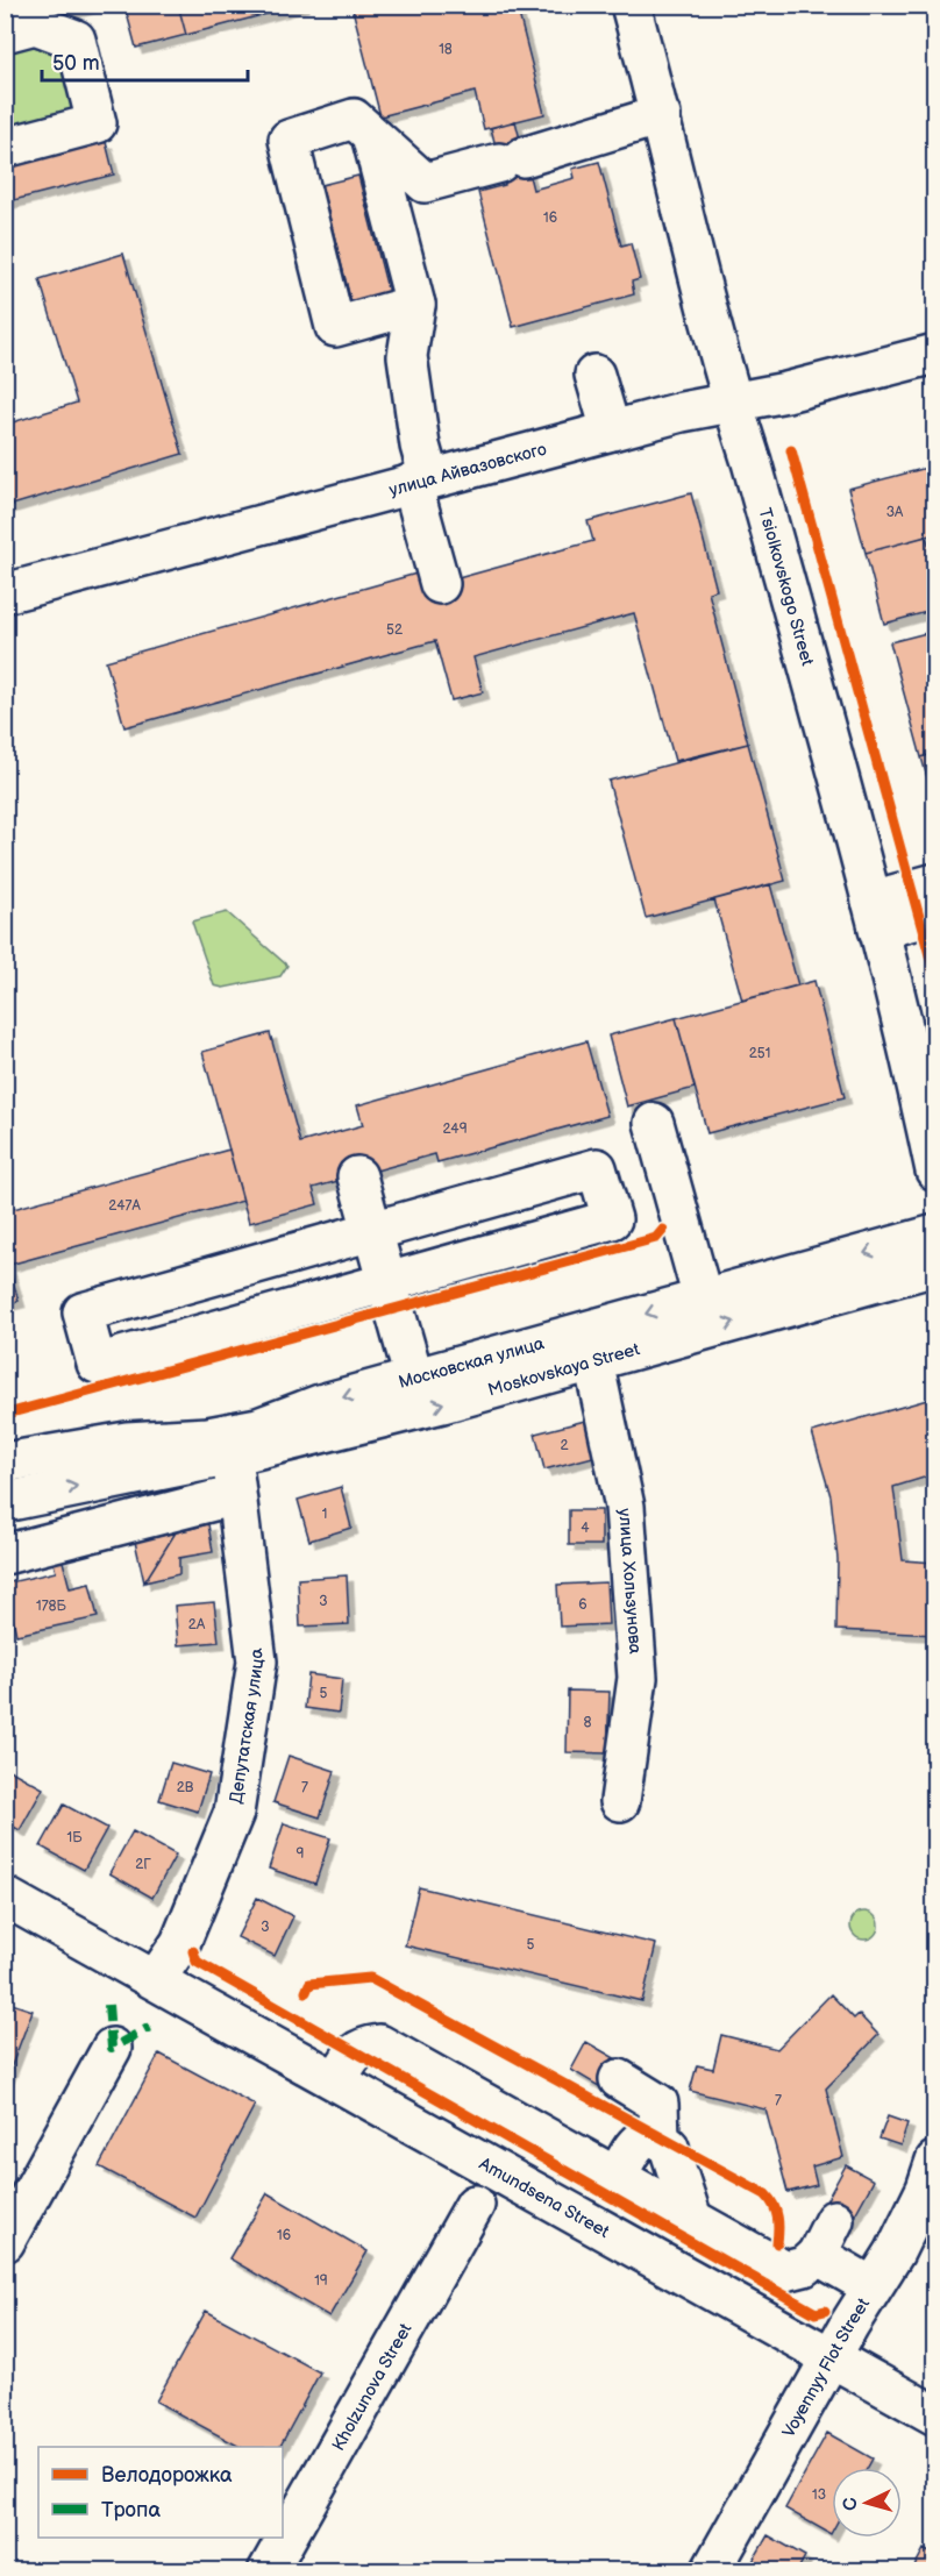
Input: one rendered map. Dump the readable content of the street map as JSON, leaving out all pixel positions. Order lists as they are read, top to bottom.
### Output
{
  "streets": {
    "street": [
      "улица Айвазовского",
      "Tsiolkovskogo Street",
      "Московская улица",
      "Moskovskaya Street",
      "улица Хользунова",
      "Депутатская улица",
      "Amundsena Street",
      "Voyennyy Flot Street",
      "Kholzunova Street"
    ]
  },
  "crossings": [
    ["улица Айвазовского", "Tsiolkovskogo Street"],
    ["Moskovskaya Street", "улица Хользунова"],
    ["Moskovskaya Street", "Депутатская улица"],
    ["Депутатская улица", "Amundsena Street"],
    ["Amundsena Street", "Voyennyy Flot Street"]
  ],
  "one_way": ["Moskovskaya Street"],
  "house_numbers": [
    "18",
    "16",
    "3А",
    "52",
    "251",
    "249",
    "247А",
    "2",
    "1",
    "4",
    "3",
    "6",
    "178Б",
    "2А",
    "5",
    "8",
    "2В",
    "7",
    "1Б",
    "9",
    "2Г",
    "3",
    "5",
    "7",
    "16",
    "19",
    "13"
  ],
  "legend": ["Велодорожка", "Тропа"],
  "scale_bar": "50 m",
  "north": "left"
}
